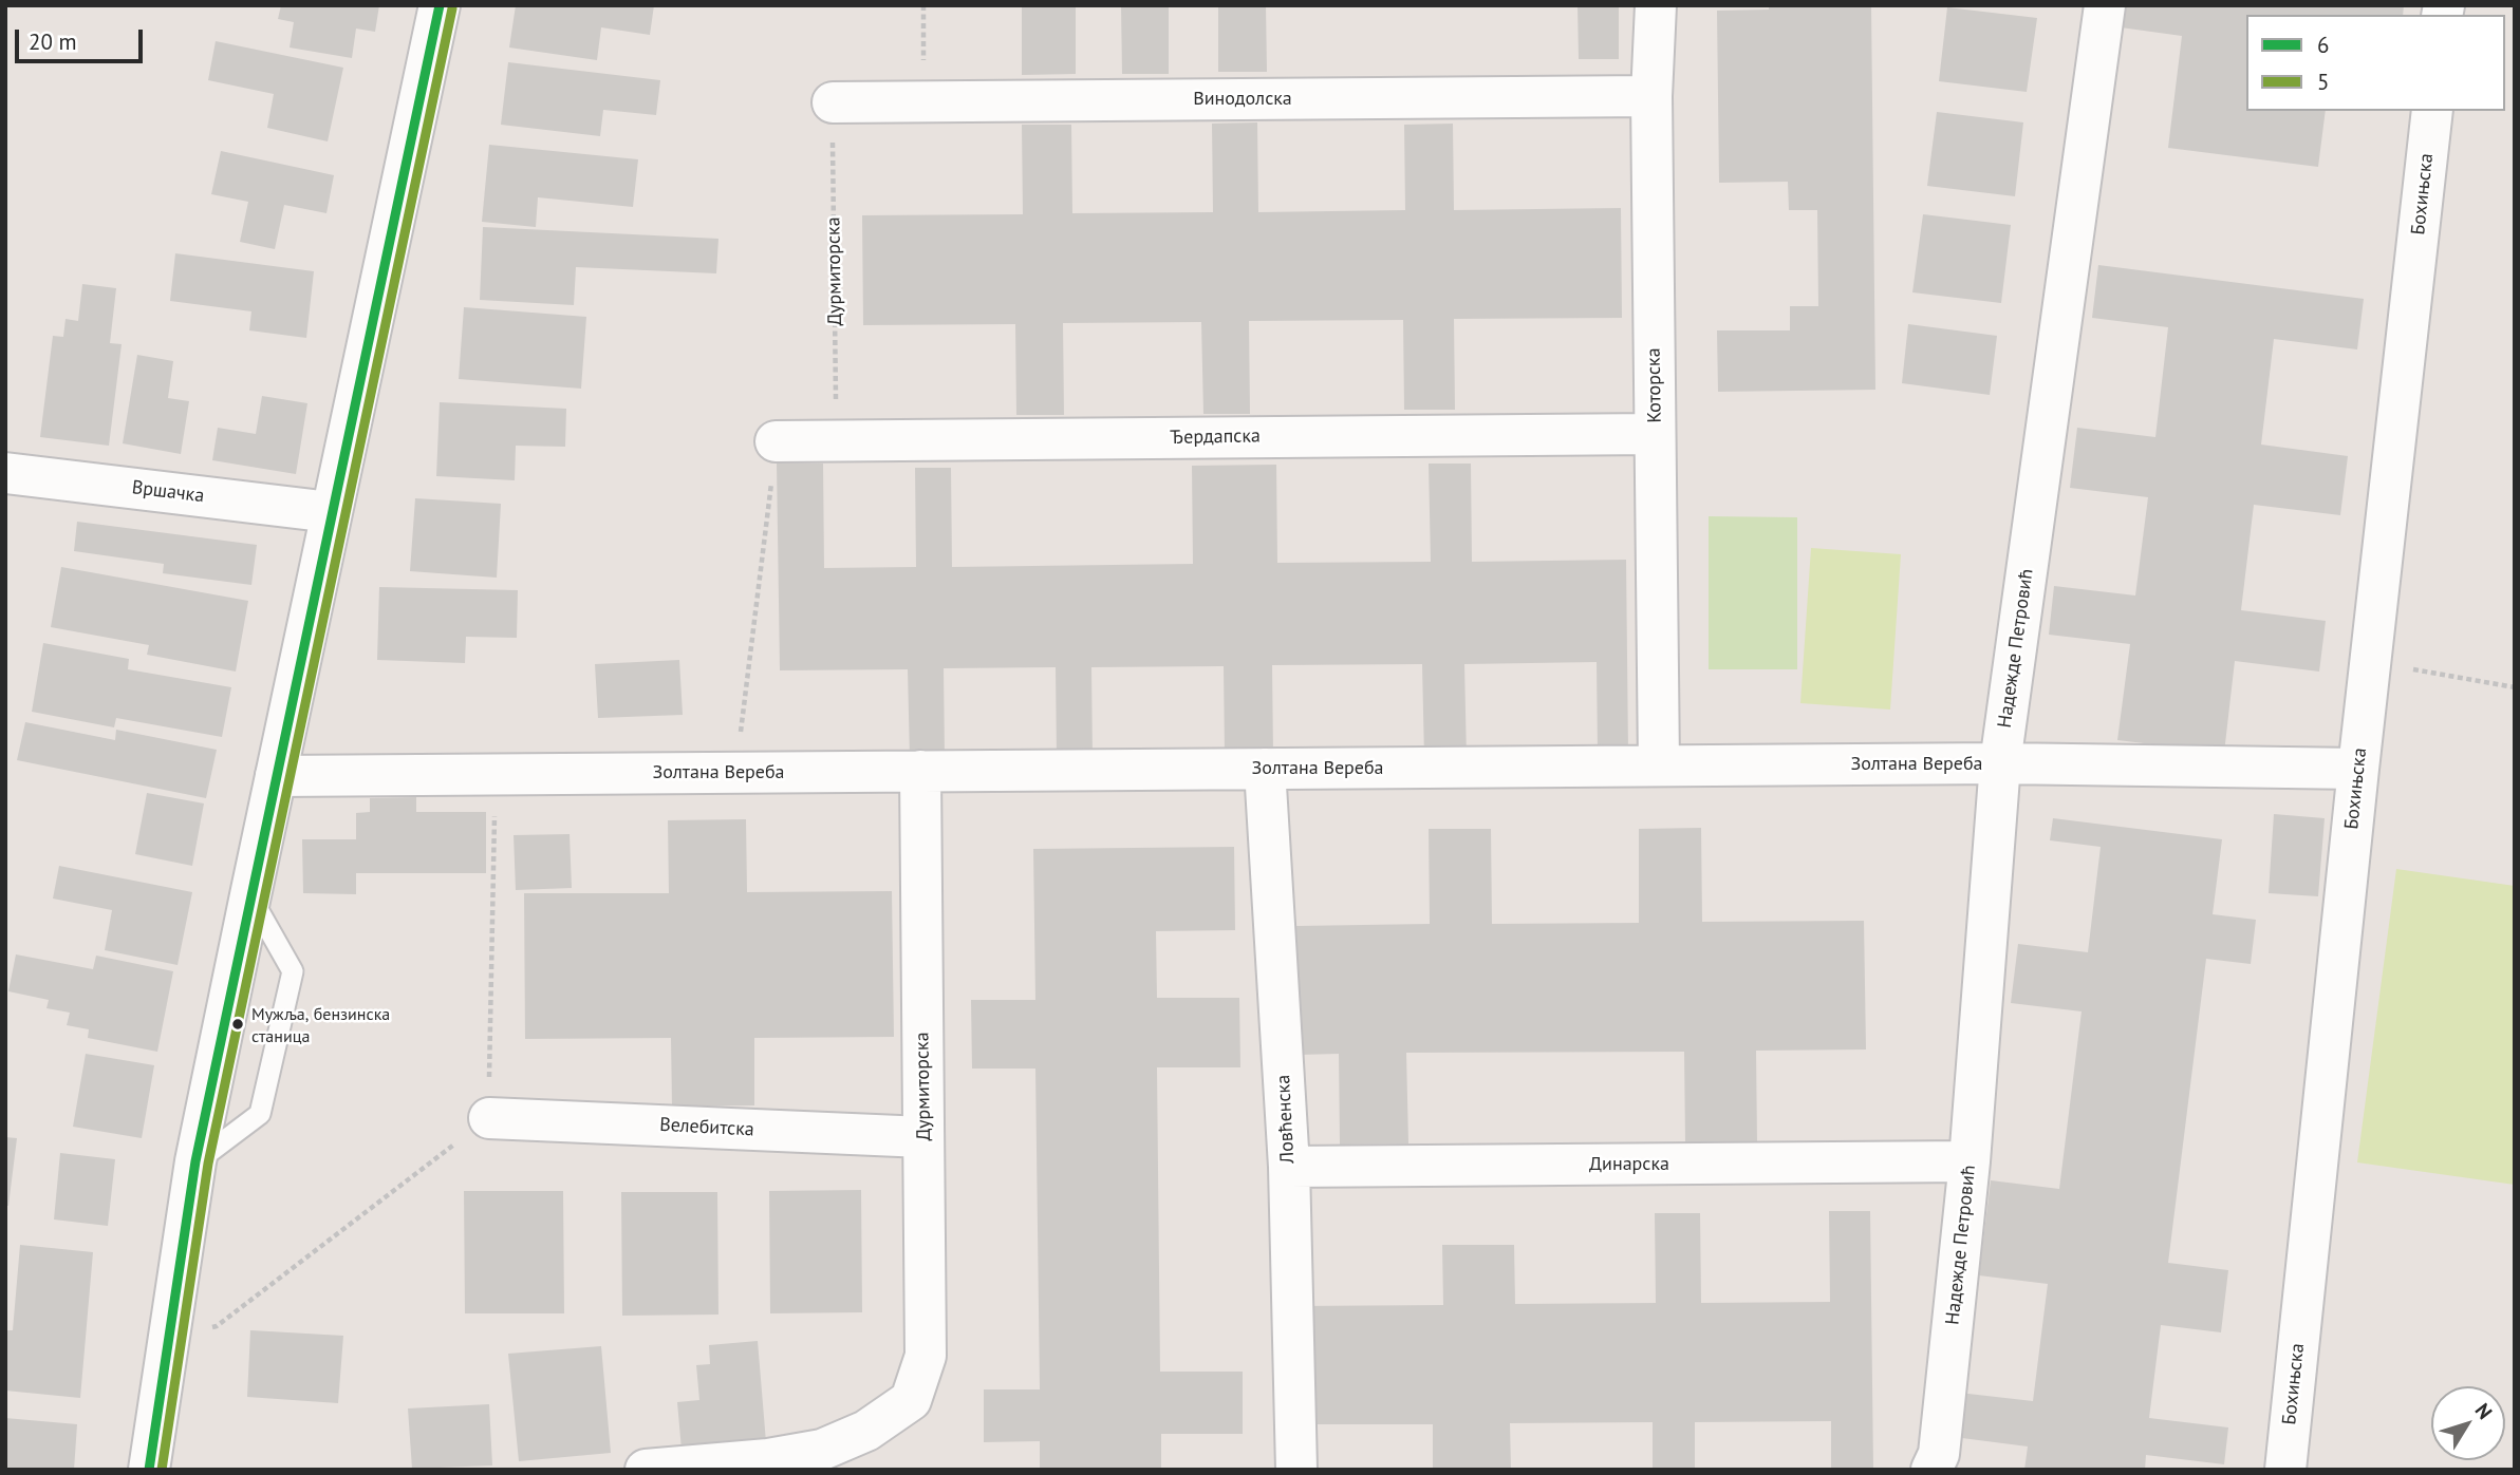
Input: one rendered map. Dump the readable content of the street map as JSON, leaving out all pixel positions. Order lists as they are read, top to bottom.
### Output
{
  "streets": {
    "street": [
      "Винодолска",
      "Бохињска",
      "Дурмиторска",
      "Которска",
      "Ђердапска",
      "Вршачка",
      "Надежде Петровић",
      "Золтана Вереба",
      "Ловћенска",
      "Велебитска",
      "Динарска"
    ]
  },
  "crossings": [
    ["Винодолска", "Дурмиторска"],
    ["Винодолска", "Которска"],
    ["Бохињска", "Золтана Вереба"],
    ["Дурмиторска", "Ђердапска"],
    ["Дурмиторска", "Золтана Вереба"],
    ["Дурмиторска", "Велебитска"],
    ["Которска", "Ђердапска"],
    ["Которска", "Золтана Вереба"],
    ["Надежде Петровић", "Золтана Вереба"],
    ["Надежде Петровић", "Динарска"],
    ["Золтана Вереба", "Ловћенска"],
    ["Ловћенска", "Динарска"]
  ],
  "places": ["Мужља, бензинска станица"],
  "lines": ["transit line 6", "transit line 5"],
  "legend": ["6", "5"],
  "scale_bar": "20 m",
  "north": "top right"
}
